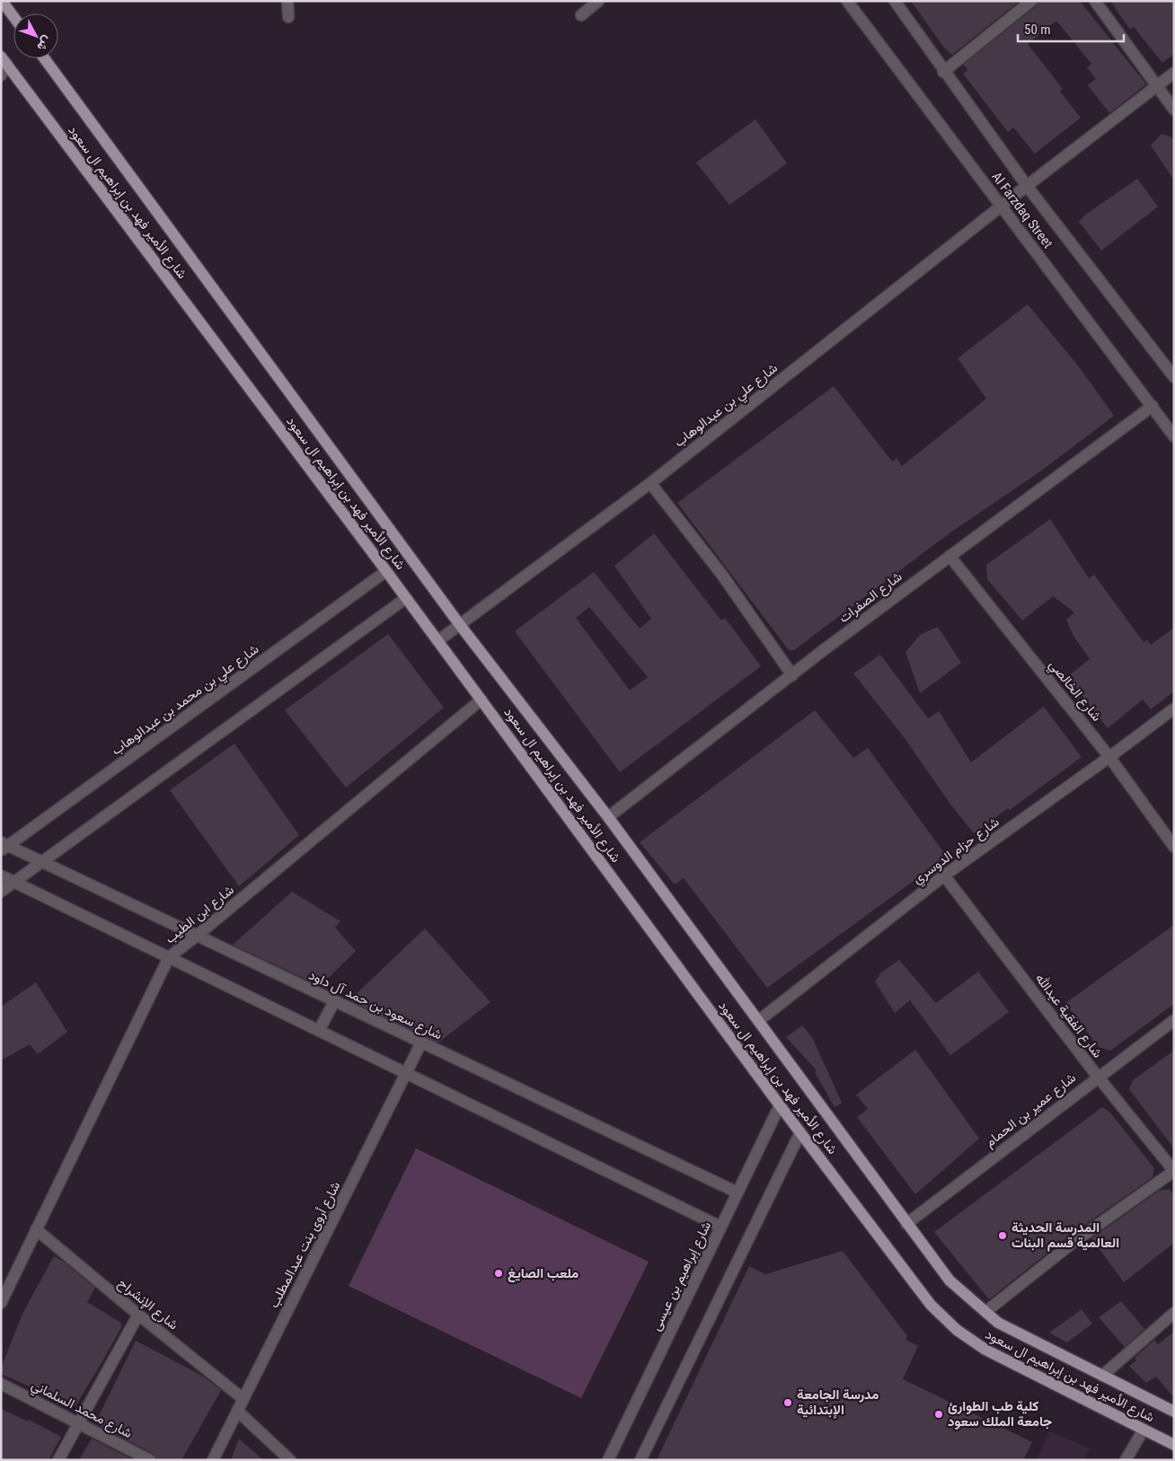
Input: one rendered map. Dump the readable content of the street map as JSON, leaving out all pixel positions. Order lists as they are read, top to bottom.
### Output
{
  "streets": {
    "main road": ["شارع الأمير فهد بن إبراهيم ال سعود"],
    "street": [
      "Al Farzdaq Street",
      "شارع علي بن عبدالوهاب",
      "شارع الصفرات",
      "شارع الخالصي",
      "شارع علي بن محمد بن عبدالوهاب",
      "شارع حزام الدوسري",
      "شارع ابن الطيب",
      "شارع سعود بن حمد آل داود",
      "شارع الفقية عبدالله",
      "شارع عمير بن الحمام",
      "شارع أروى بنت عبدالمطلب",
      "شارع إبراهيم بن عيسى",
      "شارع الإنشراح",
      "شارع محمد السلماني"
    ]
  },
  "crossings": [
    ["شارع الأمير فهد بن إبراهيم ال سعود", "شارع علي بن عبدالوهاب"],
    ["شارع الأمير فهد بن إبراهيم ال سعود", "شارع الصفرات"],
    ["شارع الأمير فهد بن إبراهيم ال سعود", "شارع علي بن محمد بن عبدالوهاب"],
    ["شارع الأمير فهد بن إبراهيم ال سعود", "شارع حزام الدوسري"],
    ["شارع الأمير فهد بن إبراهيم ال سعود", "شارع ابن الطيب"],
    ["شارع الأمير فهد بن إبراهيم ال سعود", "شارع عمير بن الحمام"],
    ["شارع الأمير فهد بن إبراهيم ال سعود", "شارع إبراهيم بن عيسى"],
    ["Al Farzdaq Street", "شارع علي بن عبدالوهاب"],
    ["Al Farzdaq Street", "شارع الصفرات"],
    ["شارع الصفرات", "شارع الخالصي"],
    ["شارع الخالصي", "شارع حزام الدوسري"],
    ["شارع علي بن محمد بن عبدالوهاب", "شارع سعود بن حمد آل داود"],
    ["شارع حزام الدوسري", "شارع الفقية عبدالله"],
    ["شارع ابن الطيب", "شارع سعود بن حمد آل داود"],
    ["شارع ابن الطيب", "شارع الإنشراح"],
    ["شارع سعود بن حمد آل داود", "شارع أروى بنت عبدالمطلب"],
    ["شارع سعود بن حمد آل داود", "شارع إبراهيم بن عيسى"],
    ["شارع الفقية عبدالله", "شارع عمير بن الحمام"],
    ["شارع أروى بنت عبدالمطلب", "شارع الإنشراح"]
  ],
  "places": [
    "المدرسة الحديثة العالمية قسم البنات",
    "ملعب الصايغ",
    "مدرسة الجامعة الإبتدائية",
    "كلية طب الطوارئ جامعة الملك سعود"
  ],
  "scale_bar": "50 m",
  "north": "bottom right"
}
